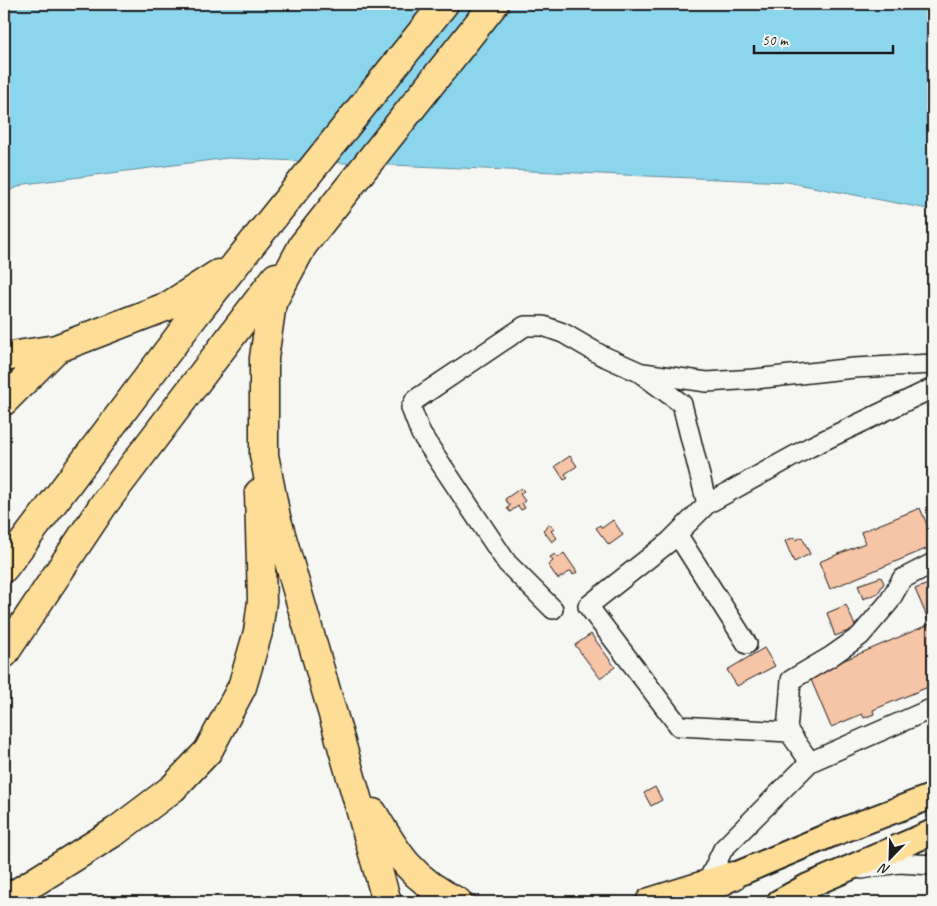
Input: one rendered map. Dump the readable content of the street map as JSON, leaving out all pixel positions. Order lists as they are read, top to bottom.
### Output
{
  "scale_bar": "50 m",
  "north": "bottom left"
}
